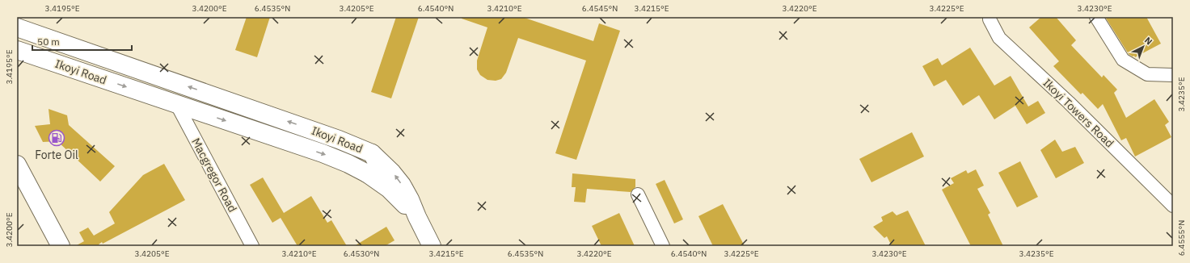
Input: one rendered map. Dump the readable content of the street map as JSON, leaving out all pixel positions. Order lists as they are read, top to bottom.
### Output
{
  "streets": {
    "main road": ["Ikoyi Road"],
    "street": ["Ikoyi Towers Road", "Macgregor Road"]
  },
  "crossings": [
    ["Ikoyi Road", "Macgregor Road"]
  ],
  "places": {
    "fuel station": ["Forte Oil"]
  },
  "scale_bar": "50 m",
  "north": "top right",
  "coordinates": [
    "3.4195°E",
    "3.4200°E",
    "6.4535°N",
    "3.4205°E",
    "6.4540°N",
    "3.4210°E",
    "6.4545°N",
    "3.4215°E",
    "3.4220°E",
    "3.4225°E",
    "3.4230°E",
    "3.4235°E",
    "6.4555°N",
    "6.4530°N"
  ]
}
